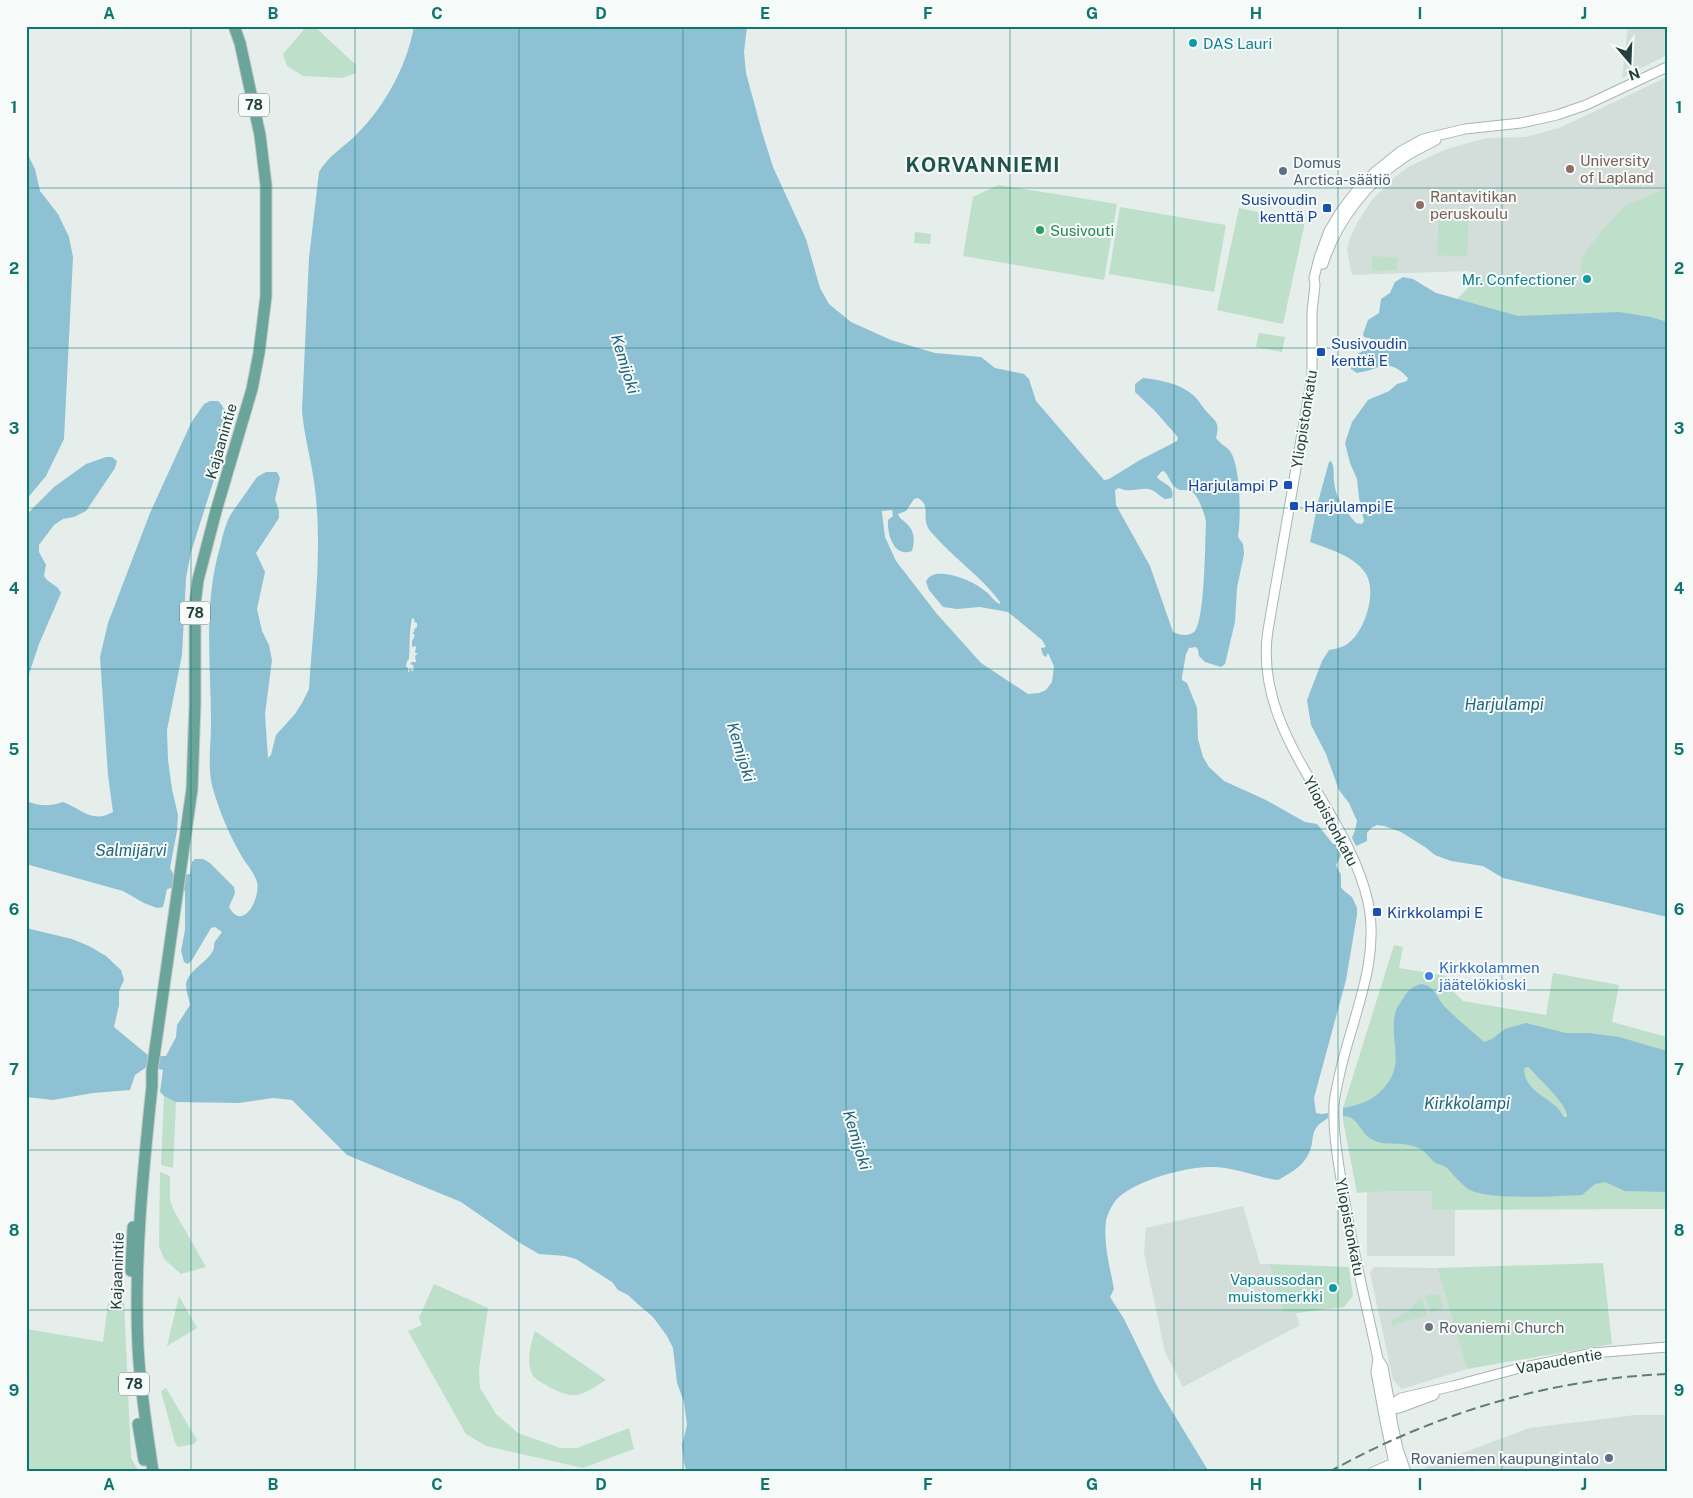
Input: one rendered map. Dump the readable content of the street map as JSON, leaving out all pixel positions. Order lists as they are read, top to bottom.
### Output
{
  "streets": {
    "main road": ["78", "Kajaanintie"],
    "street": ["Yliopistonkatu", "Vapaudentie"]
  },
  "crossings": [
    ["Yliopistonkatu", "Vapaudentie"]
  ],
  "districts": ["KORVANNIEMI"],
  "water": [
    "Kemijoki",
    "Harjulampi",
    "Salmijärvi",
    "Kirkkolampi"
  ],
  "places": {
    "other": [
      "DAS Lauri",
      "University of Lapland",
      "Domus Arctica-säätiö",
      "Rantavitikan peruskoulu",
      "Susivouti",
      "Mr. Confectioner",
      "Kirkkolammen jäätelökioski",
      "Vapaussodan muistomerkki",
      "Rovaniemi Church",
      "Rovaniemen kaupungintalo"
    ],
    "transit": [
      "Susivoudin kenttä P",
      "Susivoudin kenttä E",
      "Harjulampi P",
      "Harjulampi E",
      "Kirkkolampi E"
    ]
  },
  "north": "bottom",
  "grid": {
    "columns": [
      "A",
      "B",
      "C",
      "D",
      "E",
      "F",
      "G",
      "H",
      "I",
      "J"
    ],
    "rows": [
      "1",
      "2",
      "3",
      "4",
      "5",
      "6",
      "7",
      "8",
      "9"
    ]
  }
}
